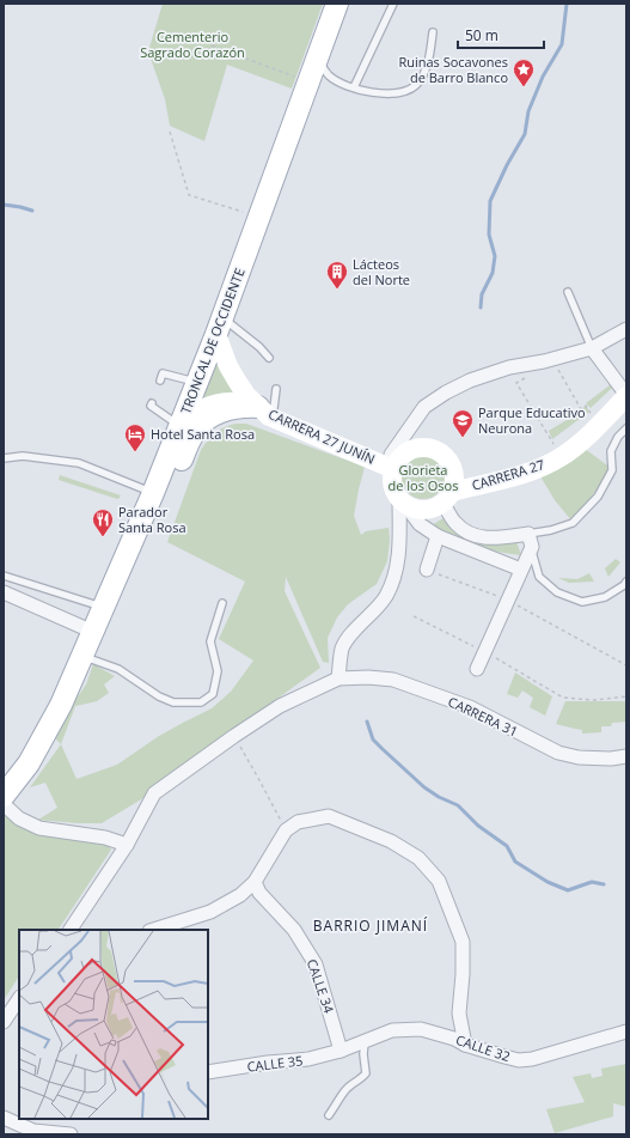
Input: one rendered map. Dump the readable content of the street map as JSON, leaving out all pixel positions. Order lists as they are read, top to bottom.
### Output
{
  "streets": {
    "main road": ["TRONCAL DE OCCIDENTE", "CARRERA 27 JUNÍN", "CARRERA 27"],
    "street": [
      "CARRERA 31",
      "CALLE 34",
      "CALLE 32",
      "CALLE 35"
    ]
  },
  "crossings": [
    ["CARRERA 27 JUNÍN", "CARRERA 27"],
    ["CALLE 34", "CALLE 32"],
    ["CALLE 34", "CALLE 35"],
    ["CALLE 32", "CALLE 35"]
  ],
  "districts": ["BARRIO JIMANÍ"],
  "parks": ["Cementerio Sagrado Corazón", "Glorieta de los Osos"],
  "places": {
    "place": ["Ruinas Socavones de Barro Blanco"],
    "building": ["Lácteos del Norte"],
    "school or university": ["Parque Educativo Neurona"],
    "hotel": ["Hotel Santa Rosa"],
    "restaurant": ["Parador Santa Rosa"]
  },
  "scale_bar": "50 m"
}
